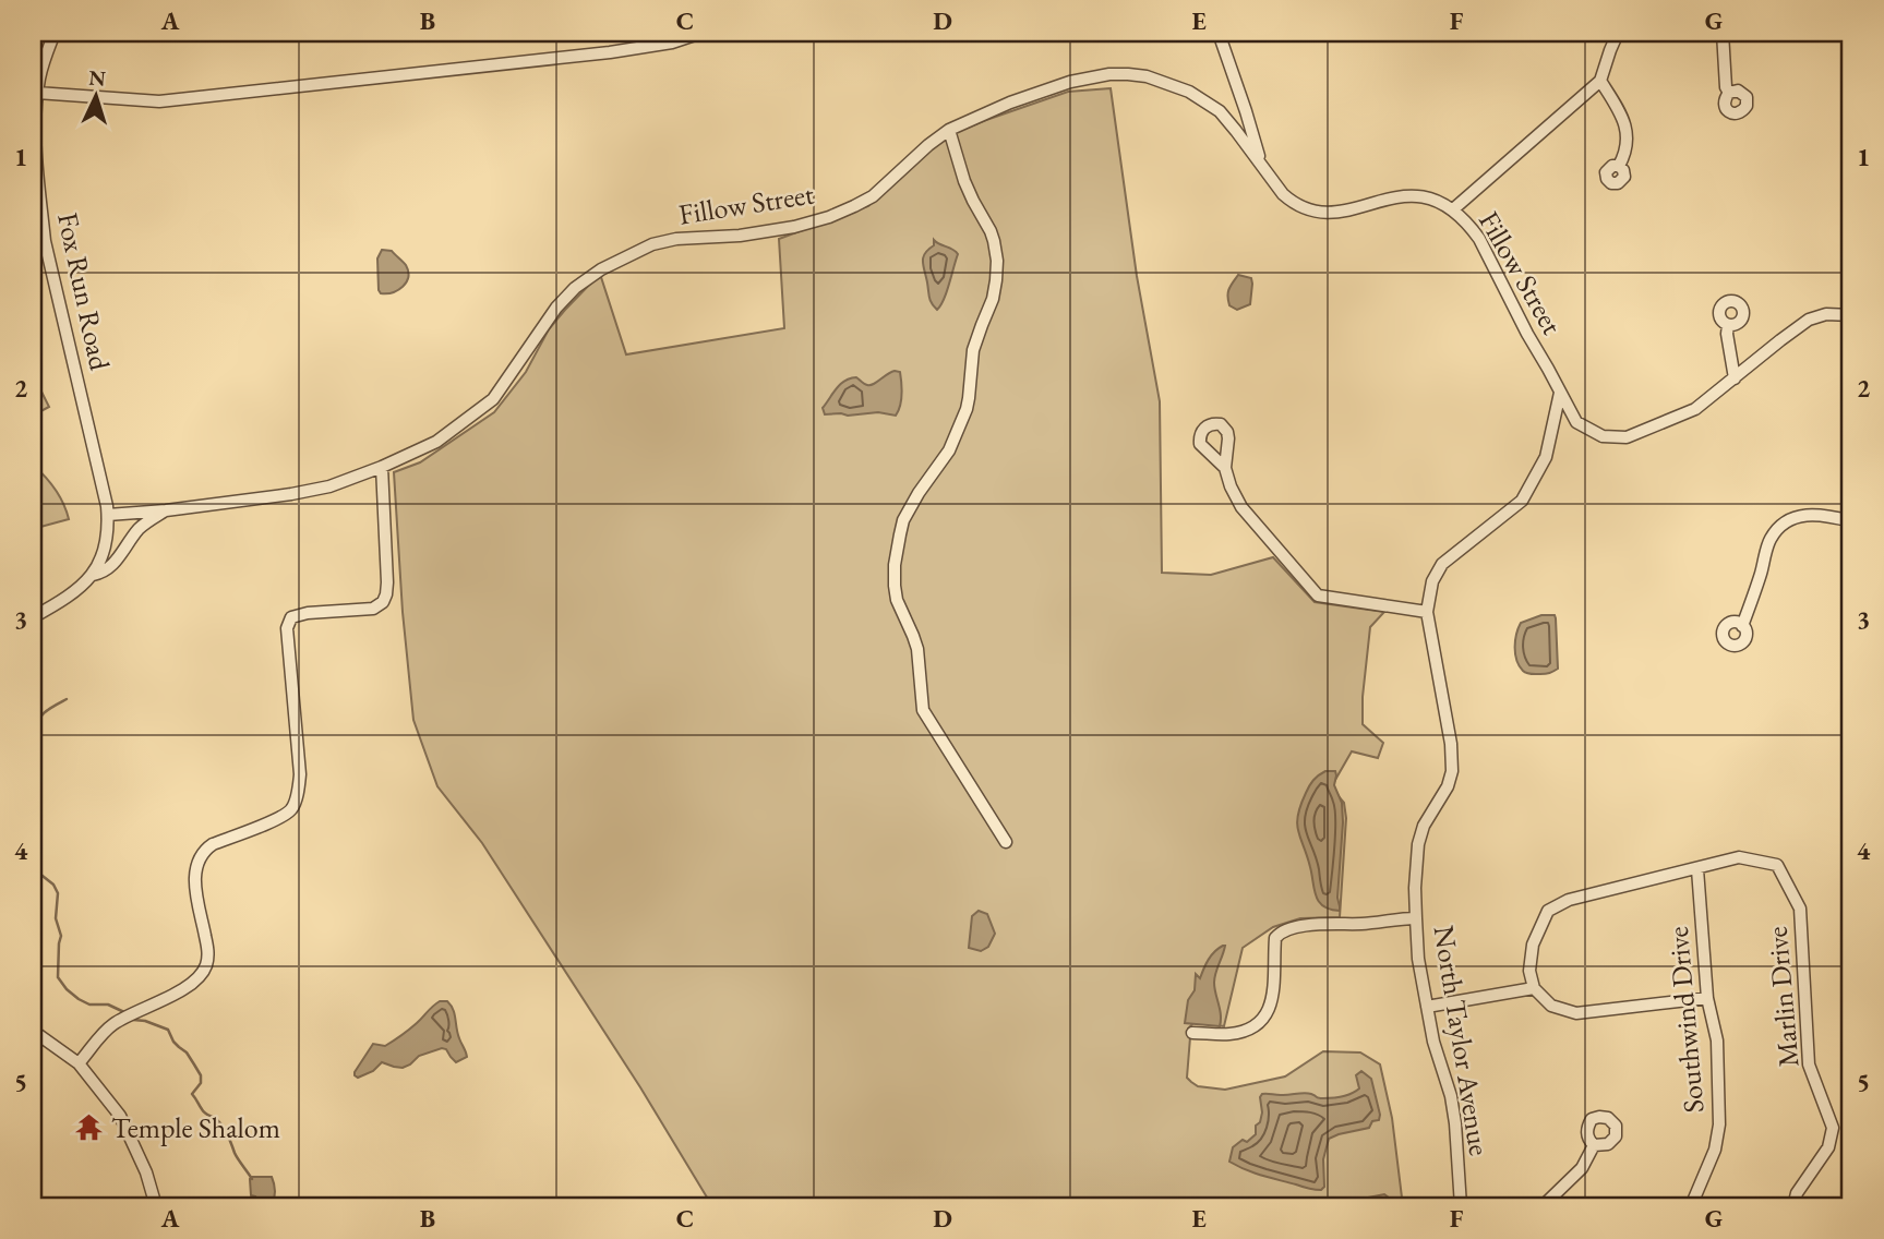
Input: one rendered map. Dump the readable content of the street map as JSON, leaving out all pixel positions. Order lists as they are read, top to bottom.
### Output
{
  "streets": {
    "street": [
      "Fillow Street",
      "Fox Run Road",
      "Marlin Drive",
      "Southwind Drive",
      "North Taylor Avenue"
    ]
  },
  "crossings": [
    ["Fillow Street", "Fox Run Road"],
    ["Fillow Street", "North Taylor Avenue"],
    ["Marlin Drive", "Southwind Drive"]
  ],
  "places": {
    "temple": ["Temple Shalom"]
  },
  "north": "top",
  "grid": {
    "columns": [
      "A",
      "B",
      "C",
      "D",
      "E",
      "F",
      "G"
    ],
    "rows": [
      "1",
      "2",
      "3",
      "4",
      "5"
    ]
  }
}
